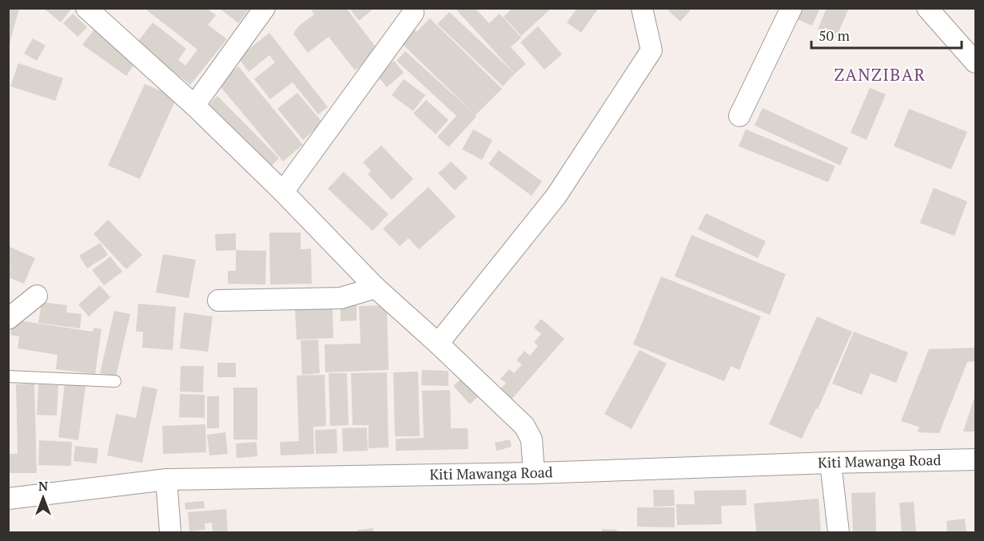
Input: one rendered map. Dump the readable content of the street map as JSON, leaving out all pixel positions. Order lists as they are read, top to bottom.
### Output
{
  "streets": {
    "street": ["Kiti Mawanga Road"]
  },
  "districts": ["ZANZIBAR"],
  "scale_bar": "50 m",
  "north": "top"
}
